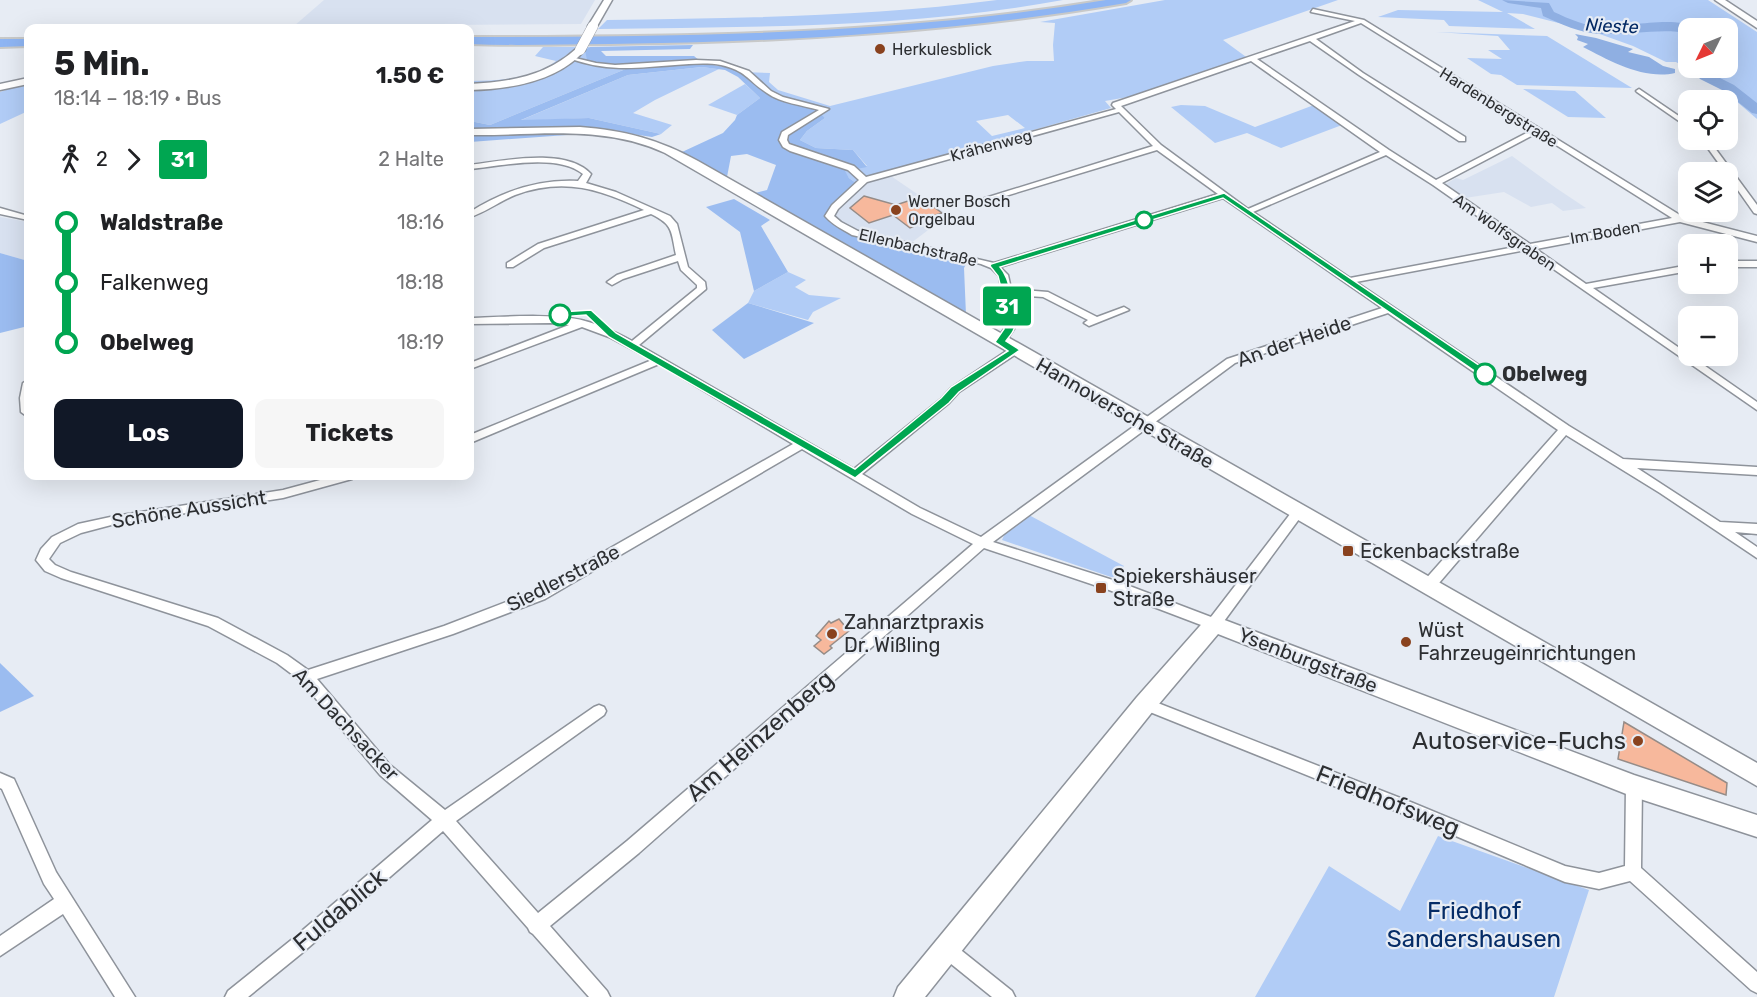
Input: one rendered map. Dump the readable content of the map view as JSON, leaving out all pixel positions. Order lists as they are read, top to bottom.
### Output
{
  "streets": {
    "main road": ["Hannoversche Straße", "Ysenburgstraße"],
    "street": [
      "Hardenbergstraße",
      "Krähenweg",
      "Am Wolfsgraben",
      "Im Boden",
      "Ellenbachstraße",
      "An der Heide",
      "Schöne Aussicht",
      "Siedlerstraße",
      "Am Dachsacker",
      "Am Heinzenberg",
      "Friedhofsweg",
      "Fuldablick"
    ]
  },
  "crossings": [
    ["Hardenbergstraße", "Krähenweg"],
    ["Krähenweg", "Am Wolfsgraben"],
    ["Krähenweg", "Ellenbachstraße"],
    ["Am Wolfsgraben", "Im Boden"],
    ["Ellenbachstraße", "Hannoversche Straße"],
    ["An der Heide", "Hannoversche Straße"],
    ["An der Heide", "Ysenburgstraße"],
    ["An der Heide", "Am Heinzenberg"],
    ["Schöne Aussicht", "Am Dachsacker"],
    ["Siedlerstraße", "Ysenburgstraße"],
    ["Siedlerstraße", "Am Dachsacker"],
    ["Ysenburgstraße", "Am Heinzenberg"],
    ["Am Dachsacker", "Am Heinzenberg"],
    ["Am Dachsacker", "Fuldablick"]
  ],
  "water": ["Nieste"],
  "parks": ["Friedhof Sandershausen"],
  "places": {
    "other": [
      "Herkulesblick",
      "Werner Bosch Orgelbau",
      "Obelweg",
      "Zahnarztpraxis Dr. Wißling",
      "Wüst Fahrzeugeinrichtungen",
      "Autoservice-Fuchs"
    ],
    "transit": ["Eckenbackstraße", "Spiekershäuser Straße"]
  },
  "lines": ["bus line 31"],
  "north": "bottom left",
  "page": {
    "on_map": "31",
    "map_buttons": ["+", "−"],
    "heading": ["5 Min.", "18:14 – 18:19 · Bus", "1.50 €"],
    "legs": ["2", "31", "2 Halte"],
    "list": [
      {
        "name": "Waldstraße",
        "value": "18:16"
      },
      {
        "name": "Falkenweg",
        "value": "18:18"
      },
      {
        "name": "Obelweg",
        "value": "18:19"
      }
    ],
    "buttons": ["Los", "Tickets"]
  }
}
